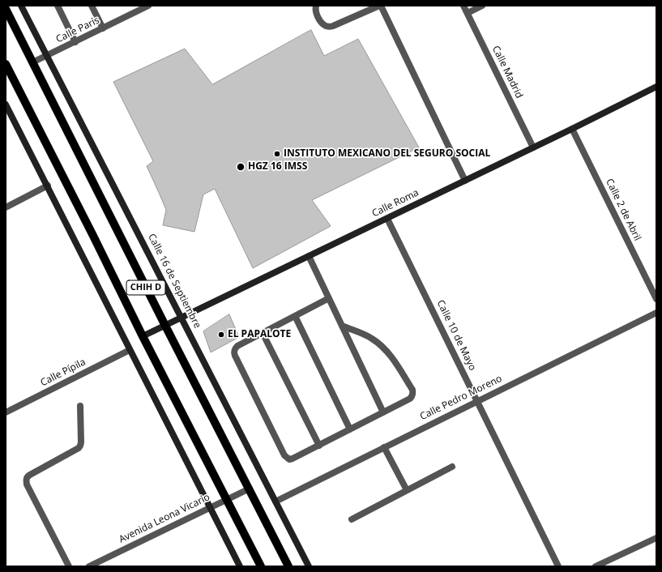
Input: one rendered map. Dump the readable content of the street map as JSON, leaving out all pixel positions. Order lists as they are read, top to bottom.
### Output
{
  "streets": {
    "main road": ["CHIH D"],
    "street": [
      "Calle París",
      "Calle Madrid",
      "Calle Roma",
      "Calle 2 de Abril",
      "Calle 16 de Septiembre",
      "Calle 10 de Mayo",
      "Calle Pípila",
      "Calle Pedro Moreno",
      "Avenida Leona Vicario"
    ]
  },
  "crossings": [
    ["Calle París", "Calle 16 de Septiembre"],
    ["Calle París", "CHIH D"],
    ["Calle Madrid", "Calle Roma"],
    ["Calle Roma", "Calle 2 de Abril"],
    ["Calle Roma", "Calle 16 de Septiembre"],
    ["Calle Roma", "CHIH D"],
    ["Calle Roma", "Calle 10 de Mayo"],
    ["Calle 16 de Septiembre", "Calle Pedro Moreno"],
    ["CHIH D", "Avenida Leona Vicario"],
    ["Calle 10 de Mayo", "Calle Pedro Moreno"]
  ],
  "places": ["INSTITUTO MEXICANO DEL SEGURO SOCIAL", "HGZ 16 IMSS", "EL PAPALOTE"]
}
